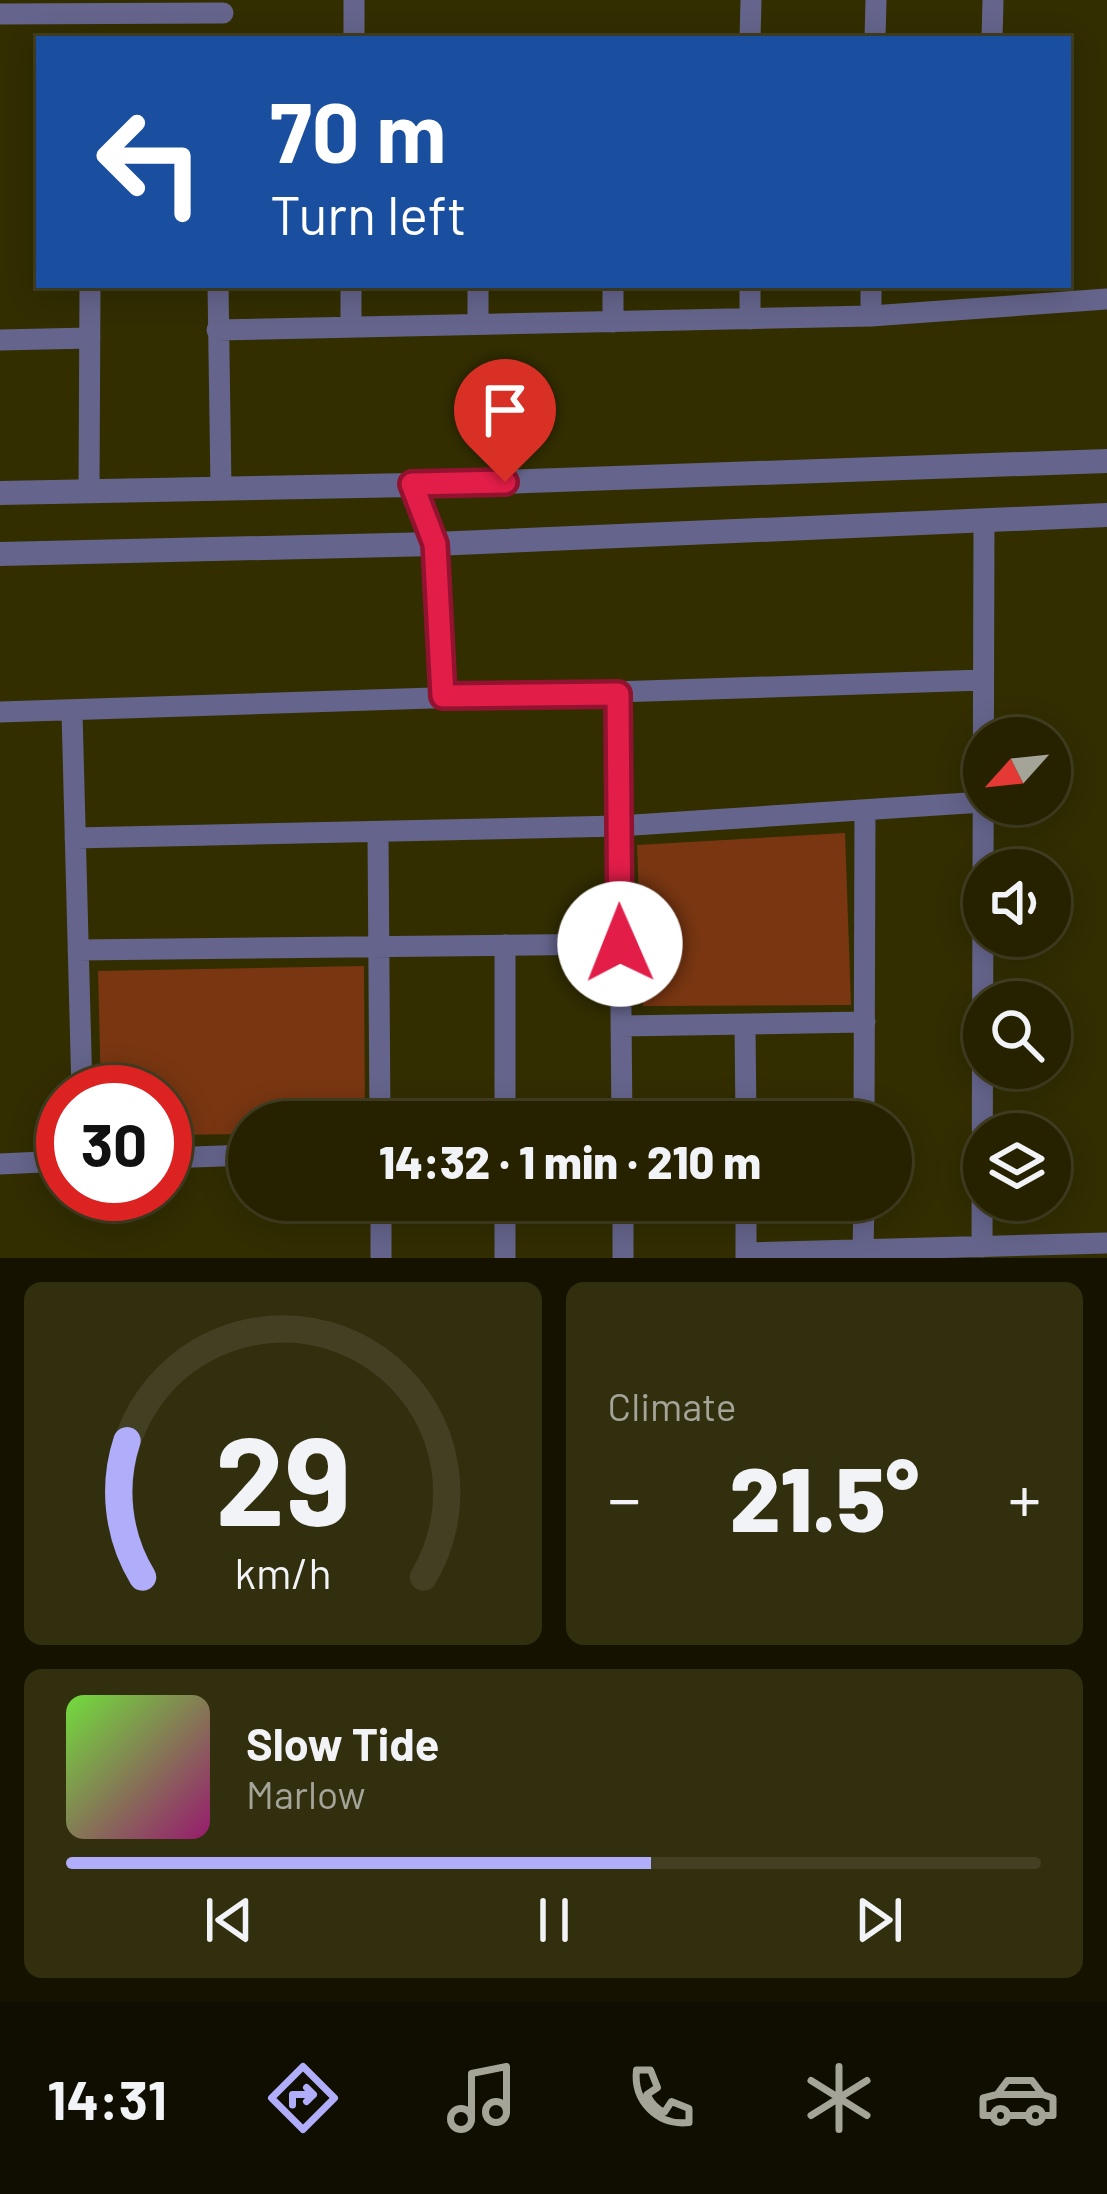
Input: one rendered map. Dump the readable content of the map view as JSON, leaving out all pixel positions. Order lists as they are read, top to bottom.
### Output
{
  "north": "bottom left",
  "page": {
    "turn": ["70 m", "Turn left"],
    "limit": "30",
    "trip": "14:32 · 1 min · 210 m",
    "tile": "Climate",
    "heat": ["−", "21.5°", "+"],
    "song": ["Slow Tide", "Marlow"],
    "tabs": "14:31",
    "gauge": ["29", "km/h"]
  }
}
